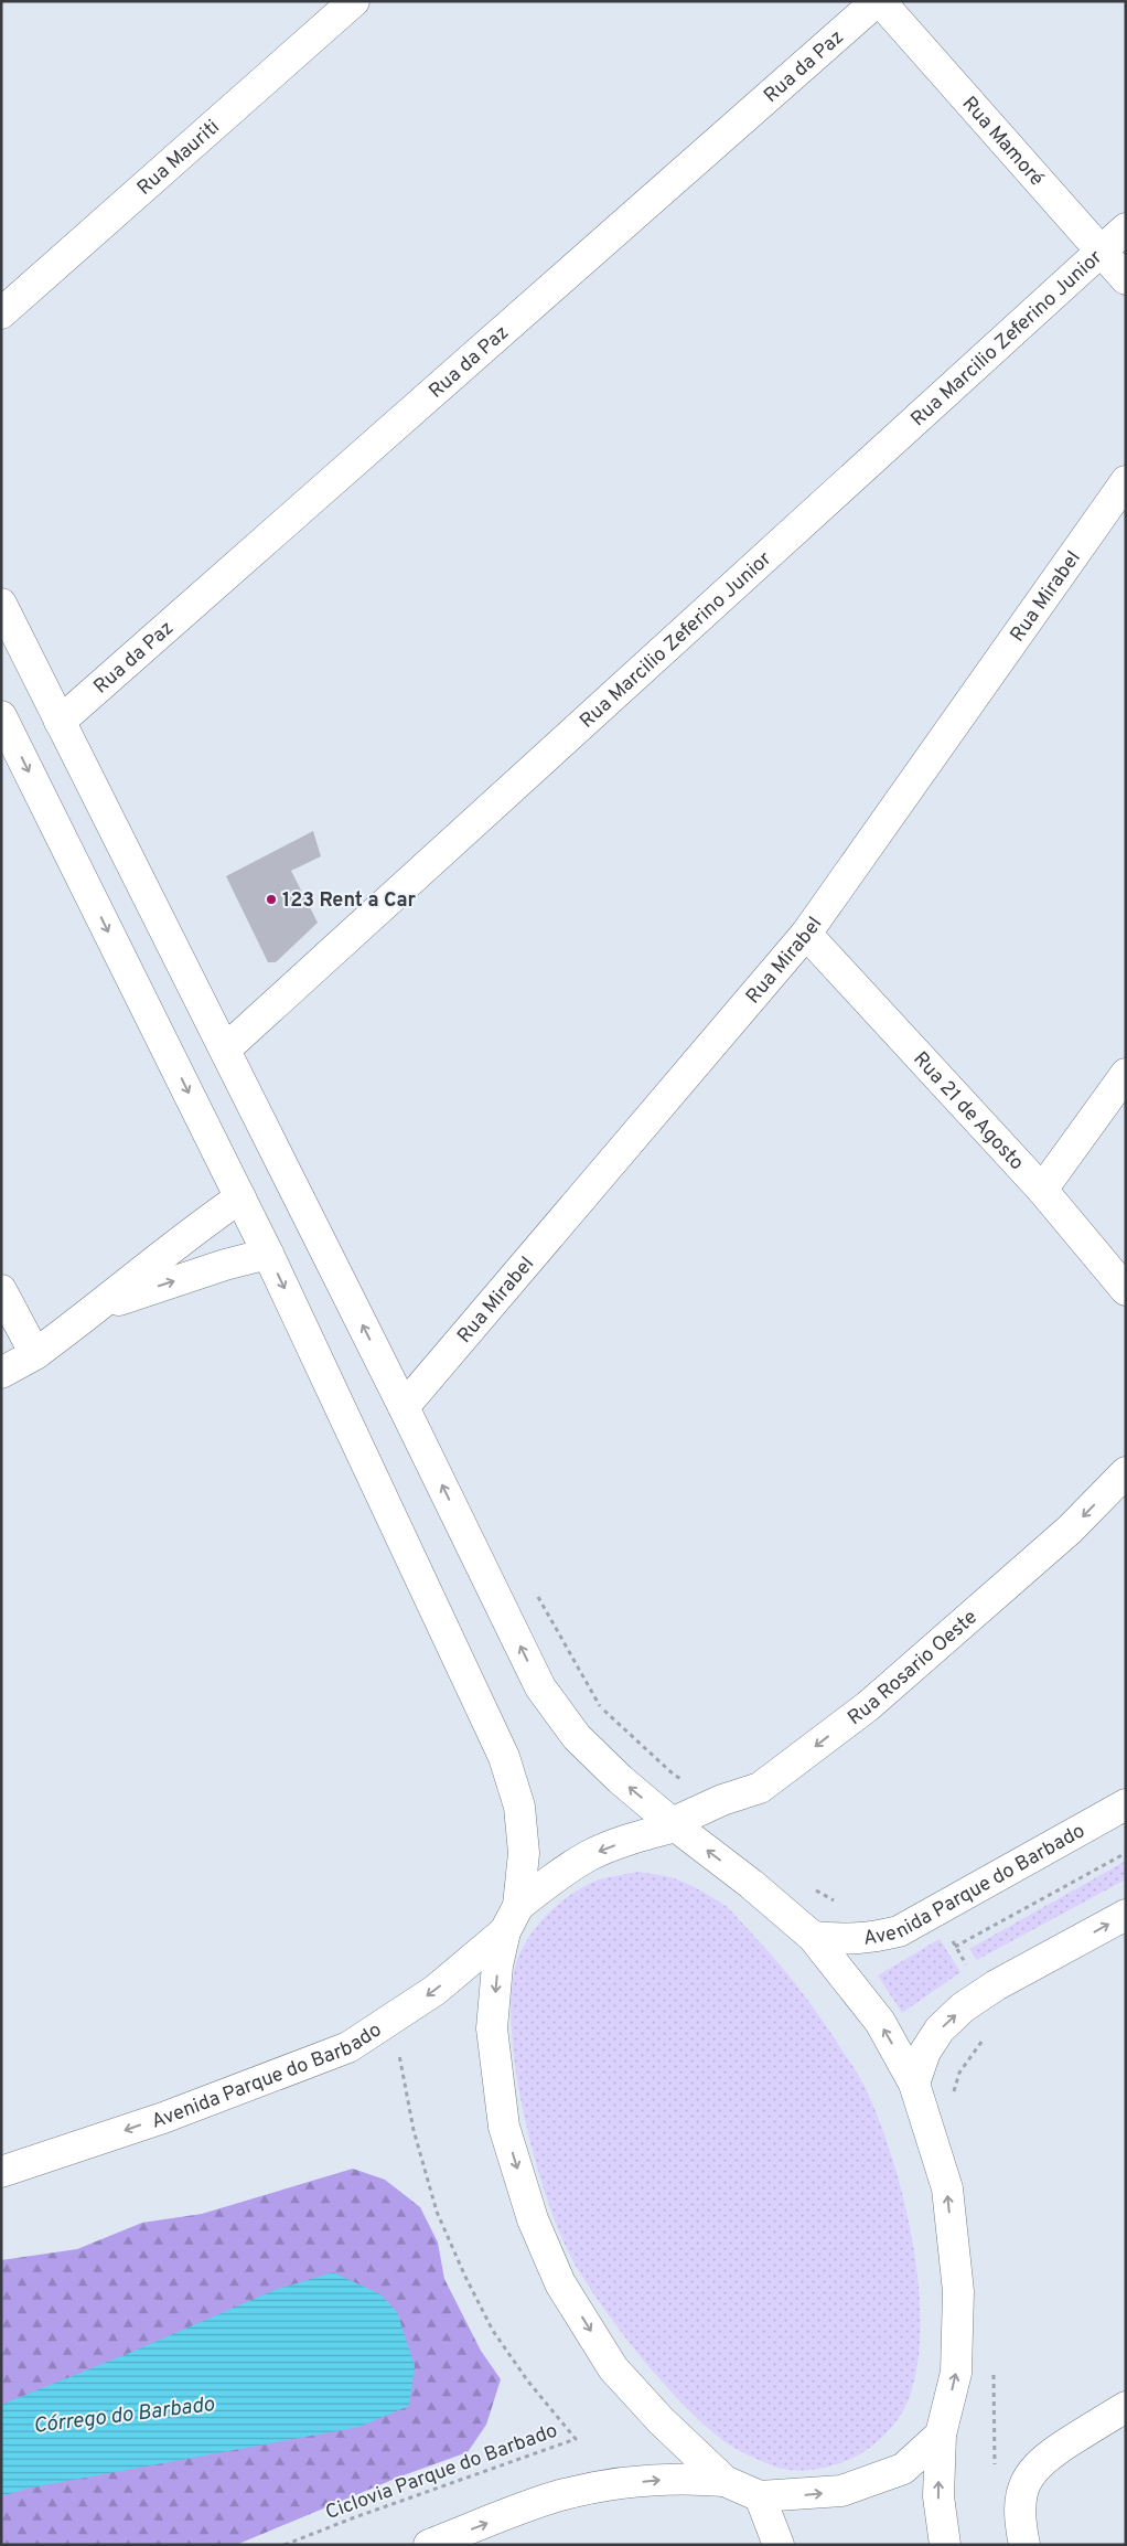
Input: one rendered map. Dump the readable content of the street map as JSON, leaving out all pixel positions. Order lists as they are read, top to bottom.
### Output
{
  "streets": {
    "main road": [
      "Rua da Paz",
      "Rua Mamoré",
      "Rua Mauriti",
      "Rua Marcilio Zeferino Junior",
      "Rua Mirabel",
      "Rua 21 de Agosto",
      "Rua Rosario Oeste",
      "Avenida Parque do Barbado"
    ],
    "path": ["Ciclovia Parque do Barbado"]
  },
  "crossings": [
    ["Rua da Paz", "Rua Mamoré"],
    ["Rua Mamoré", "Rua Marcilio Zeferino Junior"],
    ["Rua Mirabel", "Rua 21 de Agosto"],
    ["Rua Rosario Oeste", "Avenida Parque do Barbado"]
  ],
  "one_way": ["Rua Rosario Oeste", "Avenida Parque do Barbado"],
  "water": ["Córrego do Barbado"],
  "places": ["123 Rent a Car"]
}
